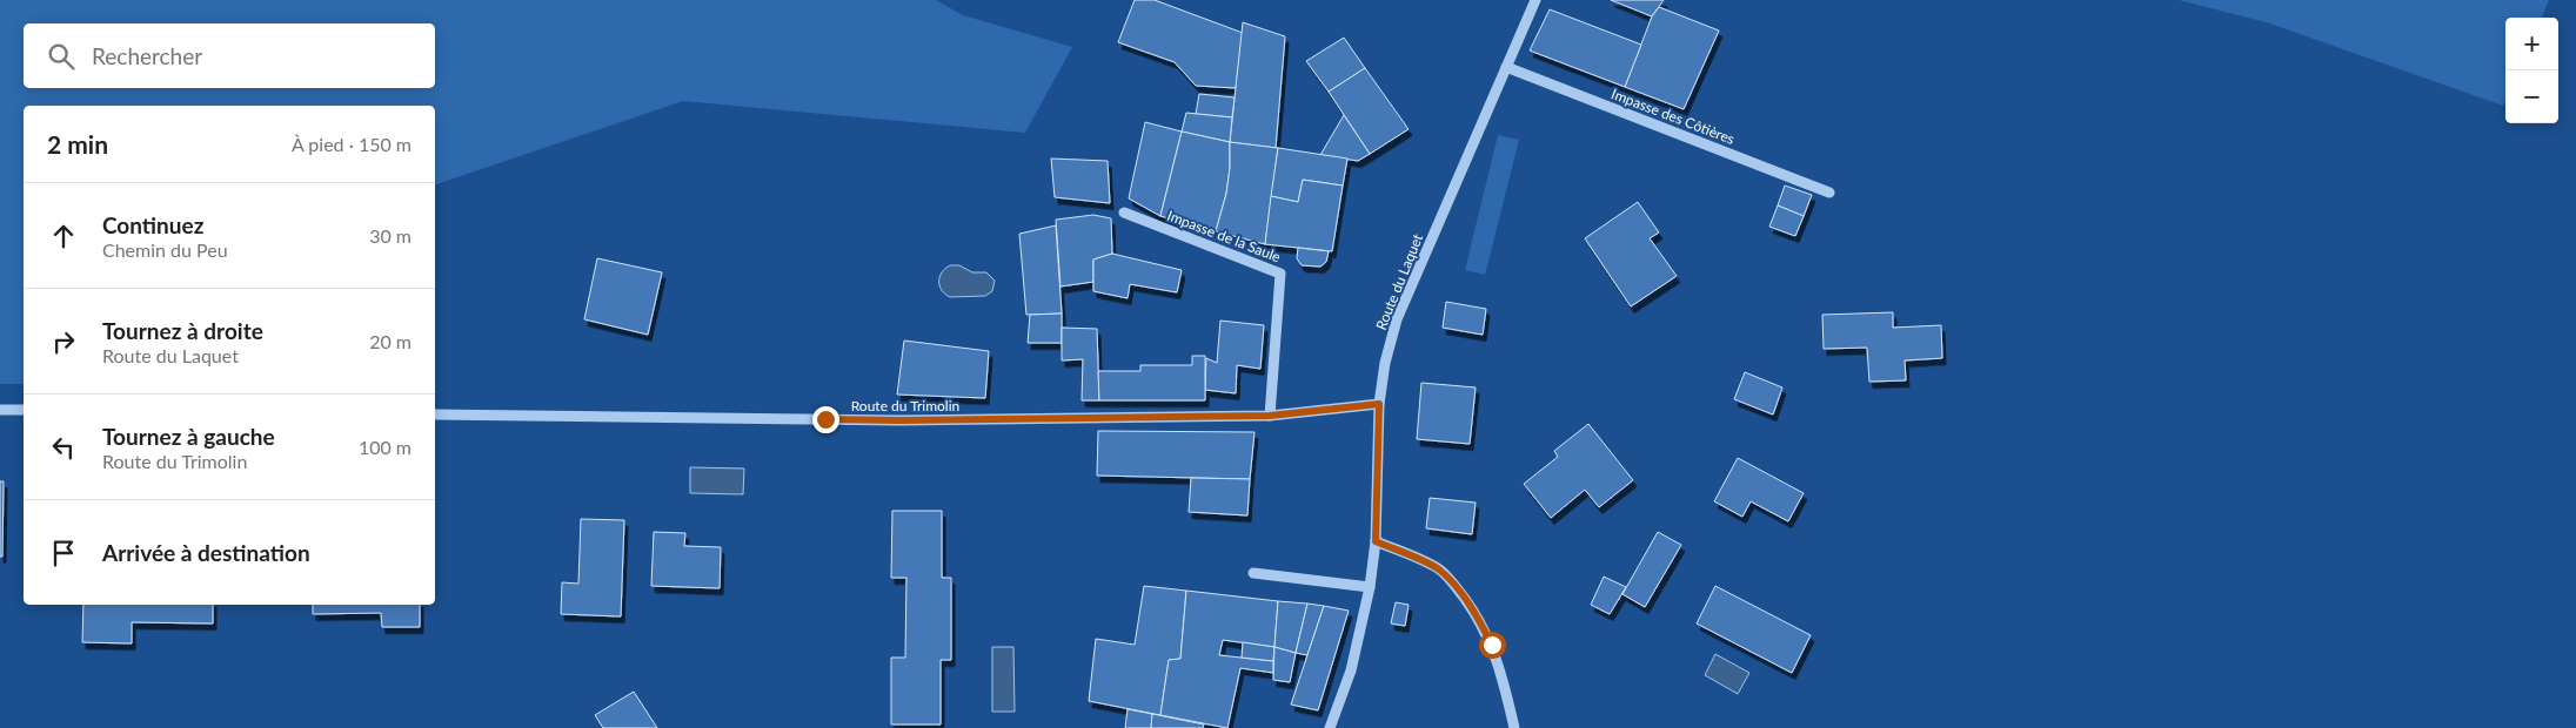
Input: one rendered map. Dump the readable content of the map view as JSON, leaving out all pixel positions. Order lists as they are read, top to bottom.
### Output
{
  "streets": {
    "street": [
      "Impasse des Côtières",
      "Impasse de la Saule",
      "Route du Laquet",
      "Route du Trimolin"
    ]
  },
  "crossings": [
    ["Impasse des Côtières", "Route du Laquet"],
    ["Impasse de la Saule", "Route du Trimolin"],
    ["Route du Laquet", "Route du Trimolin"]
  ],
  "page": {
    "map_buttons": ["+", "−"],
    "search": "Rechercher",
    "heading": ["2 min", "À pied · 150 m"],
    "list": [
      ["Continuez", "Chemin du Peu", "30 m"],
      ["Tournez à droite", "Route du Laquet", "20 m"],
      ["Tournez à gauche", "Route du Trimolin", "100 m"],
      "Arrivée à destination"
    ]
  }
}
